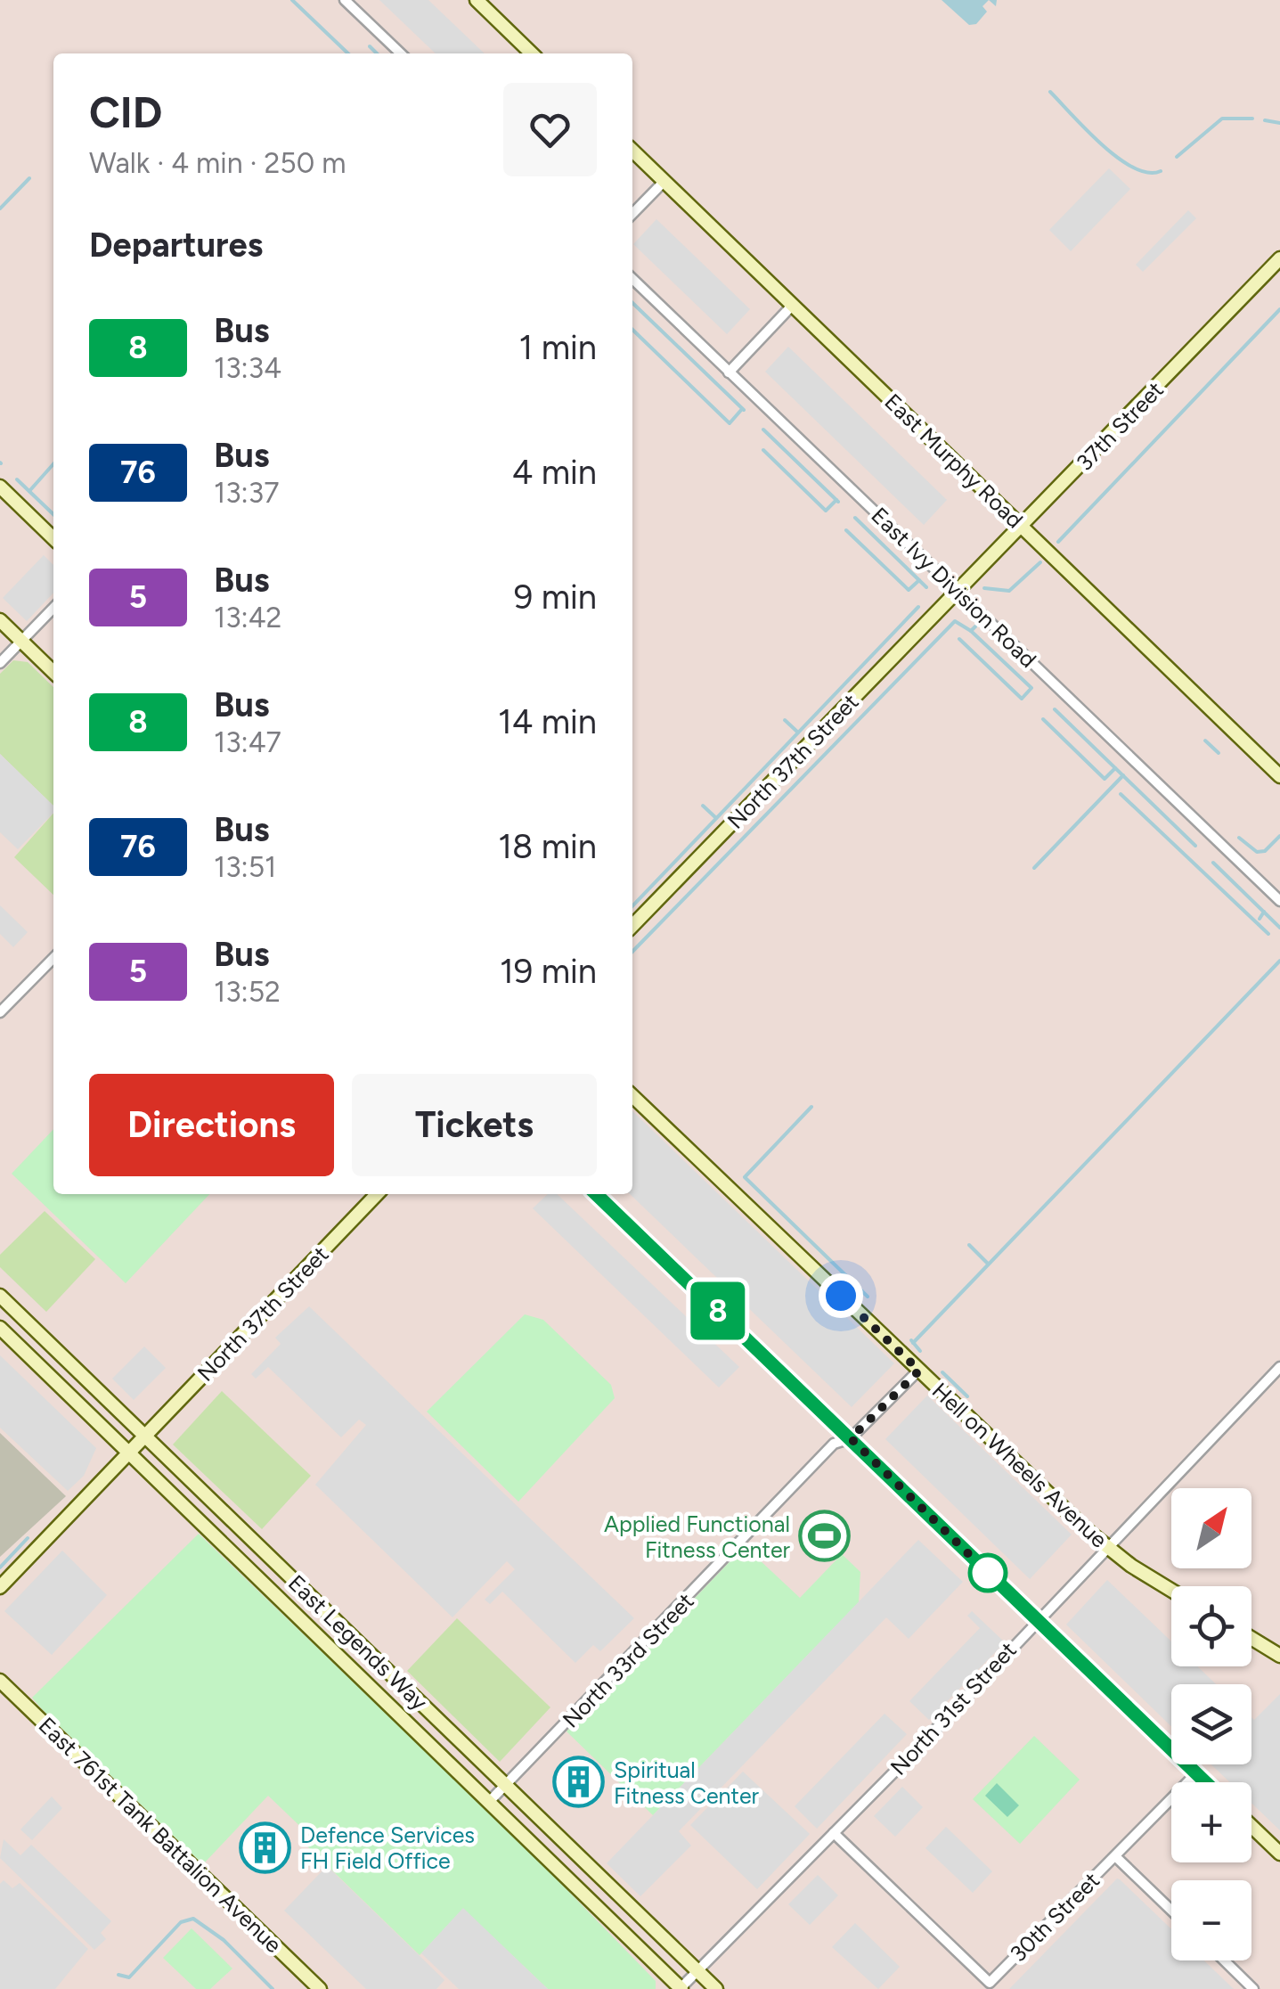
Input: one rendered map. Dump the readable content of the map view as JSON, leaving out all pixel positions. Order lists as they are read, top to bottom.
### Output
{
  "streets": {
    "street": [
      "37th Street",
      "East Murphy Road",
      "East Ivy Division Road",
      "North 37th Street",
      "Hell on Wheels Avenue",
      "East Legends Way",
      "North 33rd Street",
      "North 31st Street",
      "East 761st Tank Battalion Avenue",
      "30th Street"
    ]
  },
  "crossings": [
    ["37th Street", "East Murphy Road"],
    ["37th Street", "East Ivy Division Road"],
    ["37th Street", "North 37th Street"],
    ["East Ivy Division Road", "North 37th Street"],
    ["North 37th Street", "East Legends Way"],
    ["Hell on Wheels Avenue", "North 33rd Street"],
    ["Hell on Wheels Avenue", "North 31st Street"],
    ["East Legends Way", "North 33rd Street"],
    ["East Legends Way", "North 31st Street"],
    ["North 31st Street", "30th Street"]
  ],
  "places": {
    "sports": ["Applied Functional Fitness Center"],
    "building": ["Spiritual Fitness Center", "Defence Services FH Field Office"]
  },
  "lines": ["bus line 8"],
  "north": "top right",
  "page": {
    "on_map": "8",
    "heading": [
      ["CID", "Walk · 4 min · 250 m"],
      "Departures"
    ],
    "list": [
      {
        "mark": "8",
        "name": "Bus",
        "note": "13:34",
        "value": "1 min"
      },
      {
        "mark": "76",
        "name": "Bus",
        "note": "13:37",
        "value": "4 min"
      },
      {
        "mark": "5",
        "name": "Bus",
        "note": "13:42",
        "value": "9 min"
      },
      {
        "mark": "8",
        "name": "Bus",
        "note": "13:47",
        "value": "14 min"
      },
      {
        "mark": "76",
        "name": "Bus",
        "note": "13:51",
        "value": "18 min"
      },
      {
        "mark": "5",
        "name": "Bus",
        "note": "13:52",
        "value": "19 min"
      }
    ],
    "buttons": ["Directions", "Tickets"],
    "map_buttons": ["+", "−"]
  }
}
